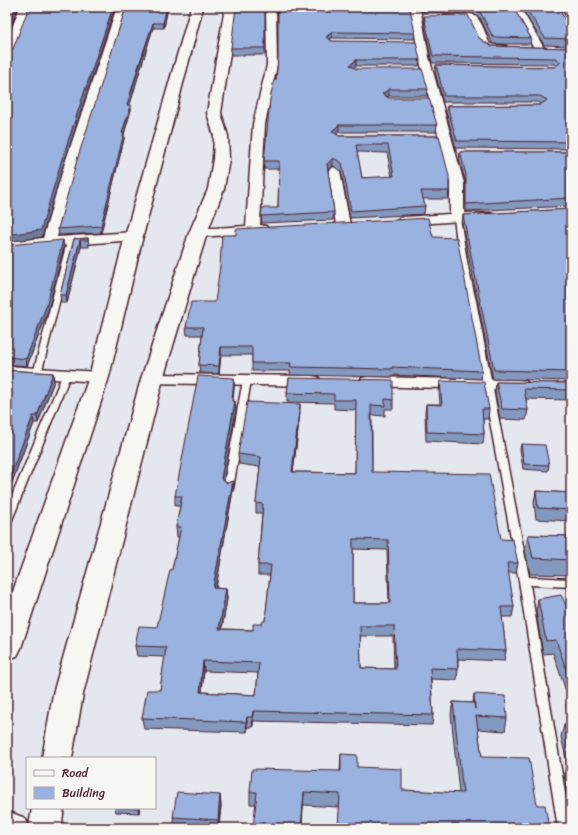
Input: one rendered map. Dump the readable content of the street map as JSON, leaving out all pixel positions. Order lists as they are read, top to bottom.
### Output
{
  "legend": ["Road", "Building"]
}
